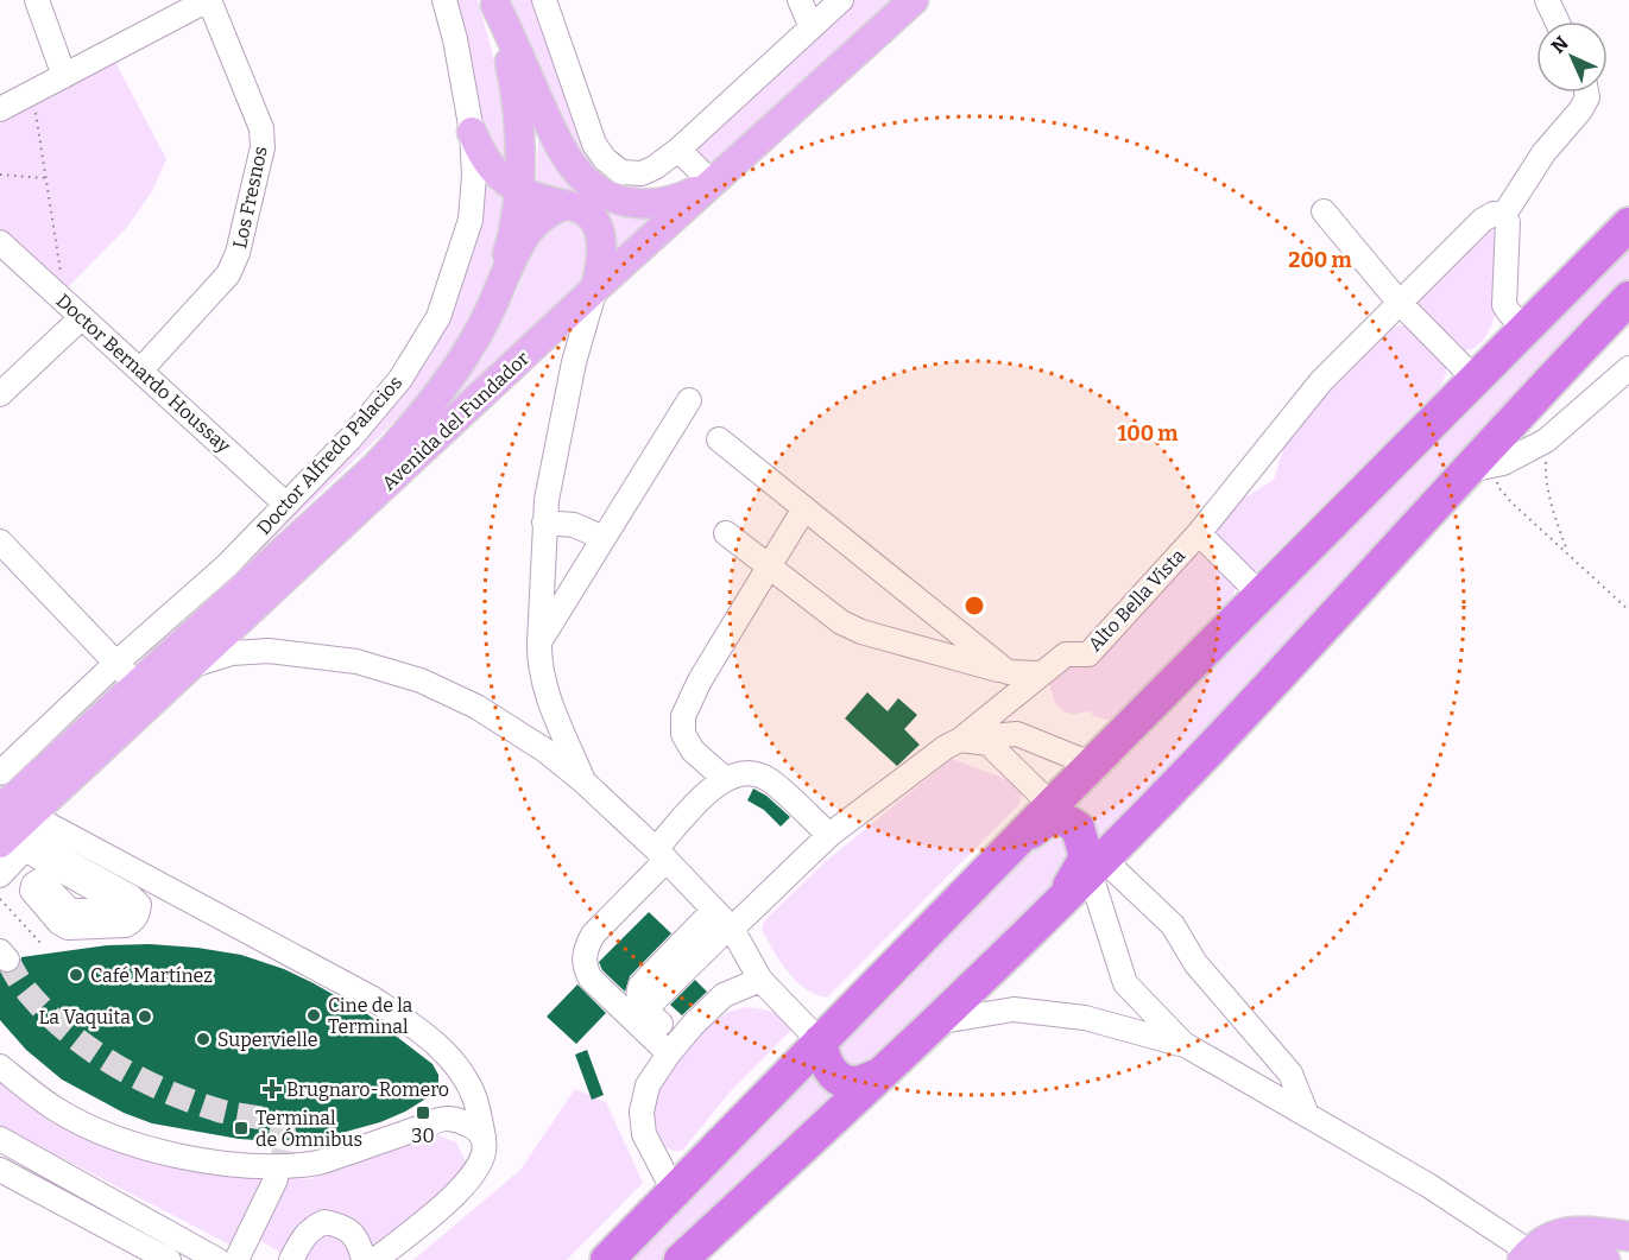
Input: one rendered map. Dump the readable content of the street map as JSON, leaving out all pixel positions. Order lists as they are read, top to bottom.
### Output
{
  "streets": {
    "main road": ["Avenida del Fundador"],
    "street": [
      "Los Fresnos",
      "Doctor Bernardo Houssay",
      "Doctor Alfredo Palacios",
      "Alto Bella Vista"
    ]
  },
  "crossings": [
    ["Los Fresnos", "Doctor Bernardo Houssay"],
    ["Doctor Bernardo Houssay", "Doctor Alfredo Palacios"]
  ],
  "places": {
    "other": [
      "Café Martínez",
      "Cine de la Terminal",
      "La Vaquita",
      "Supervielle"
    ],
    "health": ["Brugnaro-Romero"],
    "transit": ["30", "Terminal de Ómnibus"]
  },
  "north": "top left",
  "rings": ["200 m", "100 m"]
}
